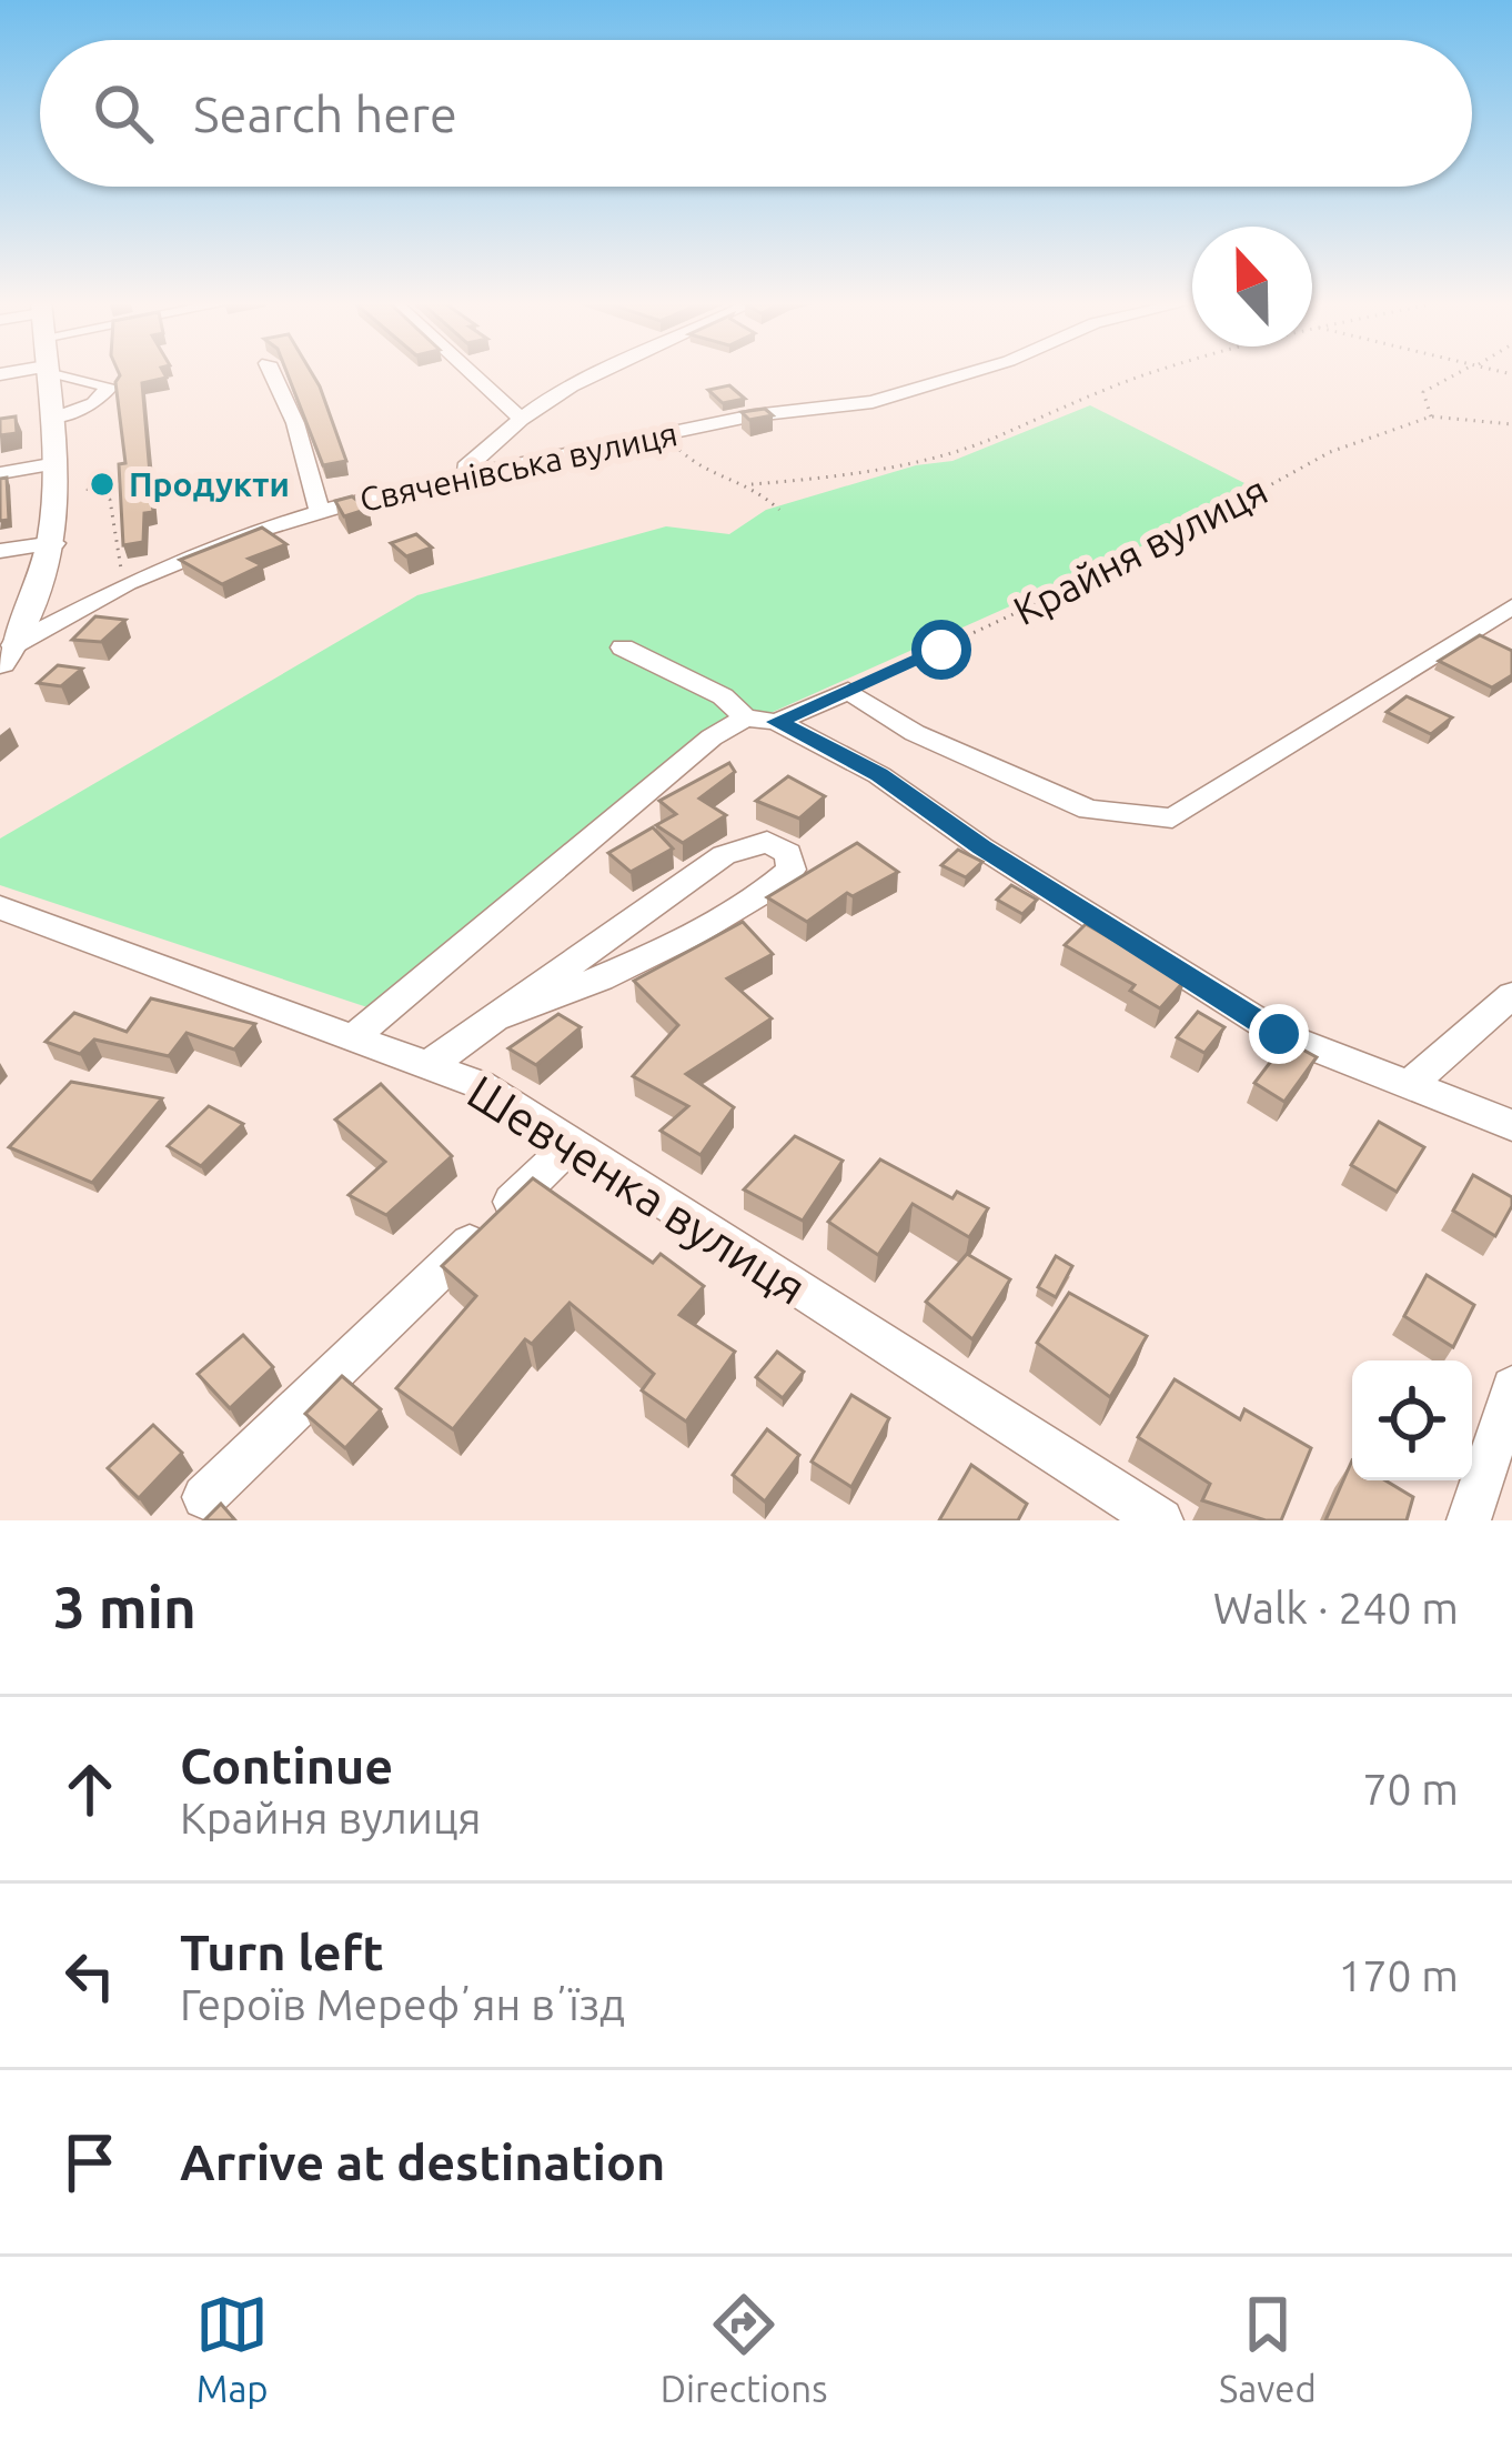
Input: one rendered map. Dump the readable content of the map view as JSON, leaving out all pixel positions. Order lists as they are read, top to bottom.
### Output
{
  "streets": {
    "street": ["Свяченівська вулиця", "Шевченка вулиця"],
    "path": ["Крайня вулиця"]
  },
  "places": ["Продукти"],
  "north": "top",
  "page": {
    "search": "Search here",
    "heading": ["3 min", "Walk · 240 m"],
    "list": [
      ["Continue", "Крайня вулиця", "70 m"],
      ["Turn left", "Героїв Мерефʼян вʼїзд", "170 m"],
      "Arrive at destination"
    ],
    "nav": ["Map", "Directions", "Saved"]
  }
}
